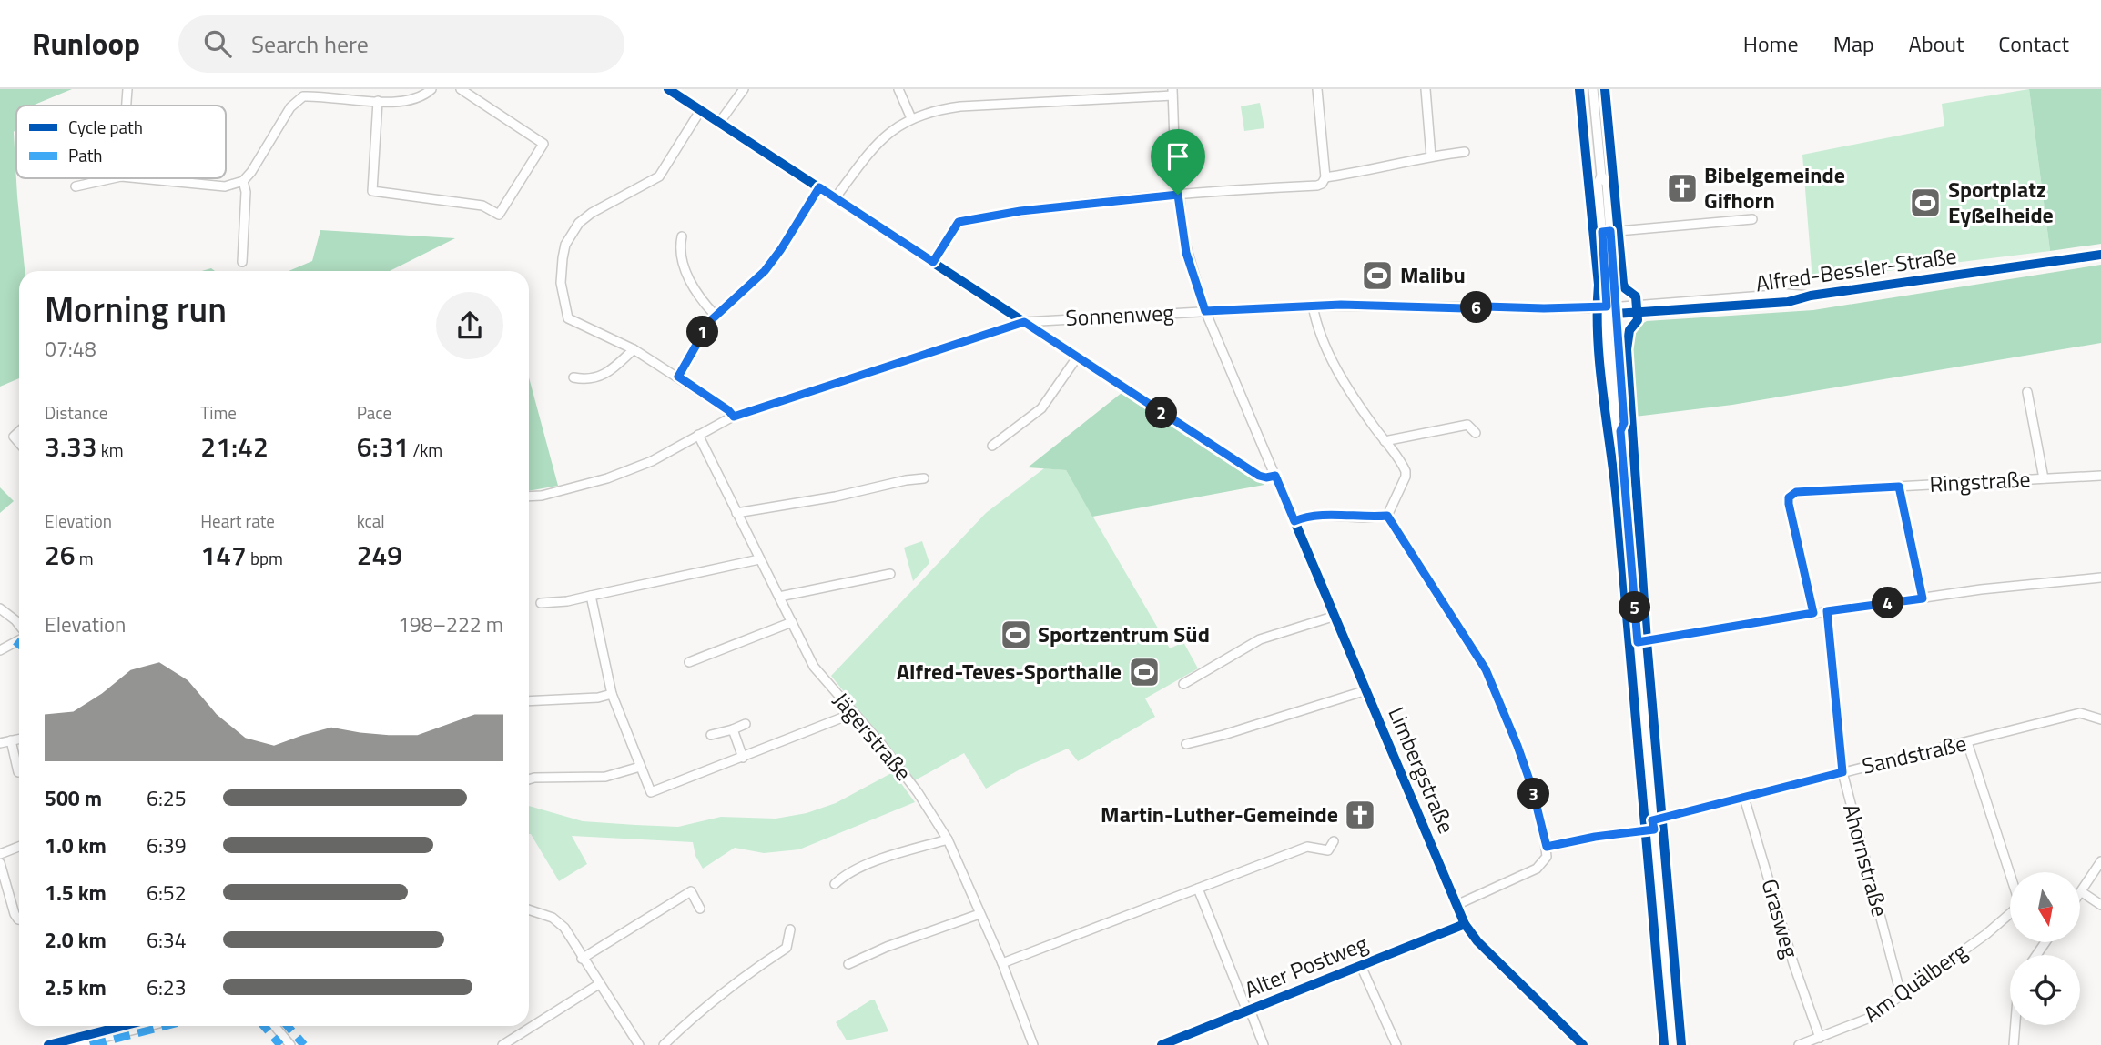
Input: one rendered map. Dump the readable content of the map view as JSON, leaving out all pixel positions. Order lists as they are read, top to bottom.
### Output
{
  "streets": {
    "street": [
      "Alfred-Bessler-Straße",
      "Sonnenweg",
      "Ringstraße",
      "Jägerstraße",
      "Sandstraße",
      "Limbergstraße",
      "Ahornstraße",
      "Grasweg",
      "Alter Postweg",
      "Am Quälberg"
    ]
  },
  "crossings": [
    ["Alfred-Bessler-Straße", "Sonnenweg"],
    ["Sonnenweg", "Jägerstraße"],
    ["Sonnenweg", "Limbergstraße"],
    ["Sandstraße", "Ahornstraße"],
    ["Sandstraße", "Grasweg"],
    ["Limbergstraße", "Alter Postweg"],
    ["Ahornstraße", "Am Quälberg"],
    ["Grasweg", "Am Quälberg"]
  ],
  "places": {
    "church": ["Bibelgemeinde Gifhorn", "Martin-Luther-Gemeinde"],
    "sports": [
      "Sportplatz Eyßelheide",
      "Malibu",
      "Sportzentrum Süd",
      "Alfred-Teves-Sporthalle"
    ]
  },
  "legend": ["Cycle path", "Path"],
  "north": "bottom",
  "page": {
    "header": "Runloop",
    "search": "Search here",
    "nav": [
      "Home",
      "Map",
      "About",
      "Contact"
    ],
    "heading": ["Morning run", "07:48"],
    "pins": [
      "6",
      "1",
      "2",
      "4",
      "5",
      "3"
    ],
    "stats": [
      ["Distance", "3.33 km"],
      ["Time", "21:42"],
      ["Pace", "6:31 /km"],
      ["Elevation", "26 m"],
      ["Heart rate", "147 bpm"],
      ["kcal", "249"]
    ],
    "chart": ["Elevation", "198–222 m"],
    "list": [
      {
        "name": "500 m",
        "note": "6:25"
      },
      {
        "name": "1.0 km",
        "note": "6:39"
      },
      {
        "name": "1.5 km",
        "note": "6:52"
      },
      {
        "name": "2.0 km",
        "note": "6:34"
      },
      {
        "name": "2.5 km",
        "note": "6:23"
      }
    ]
  }
}
